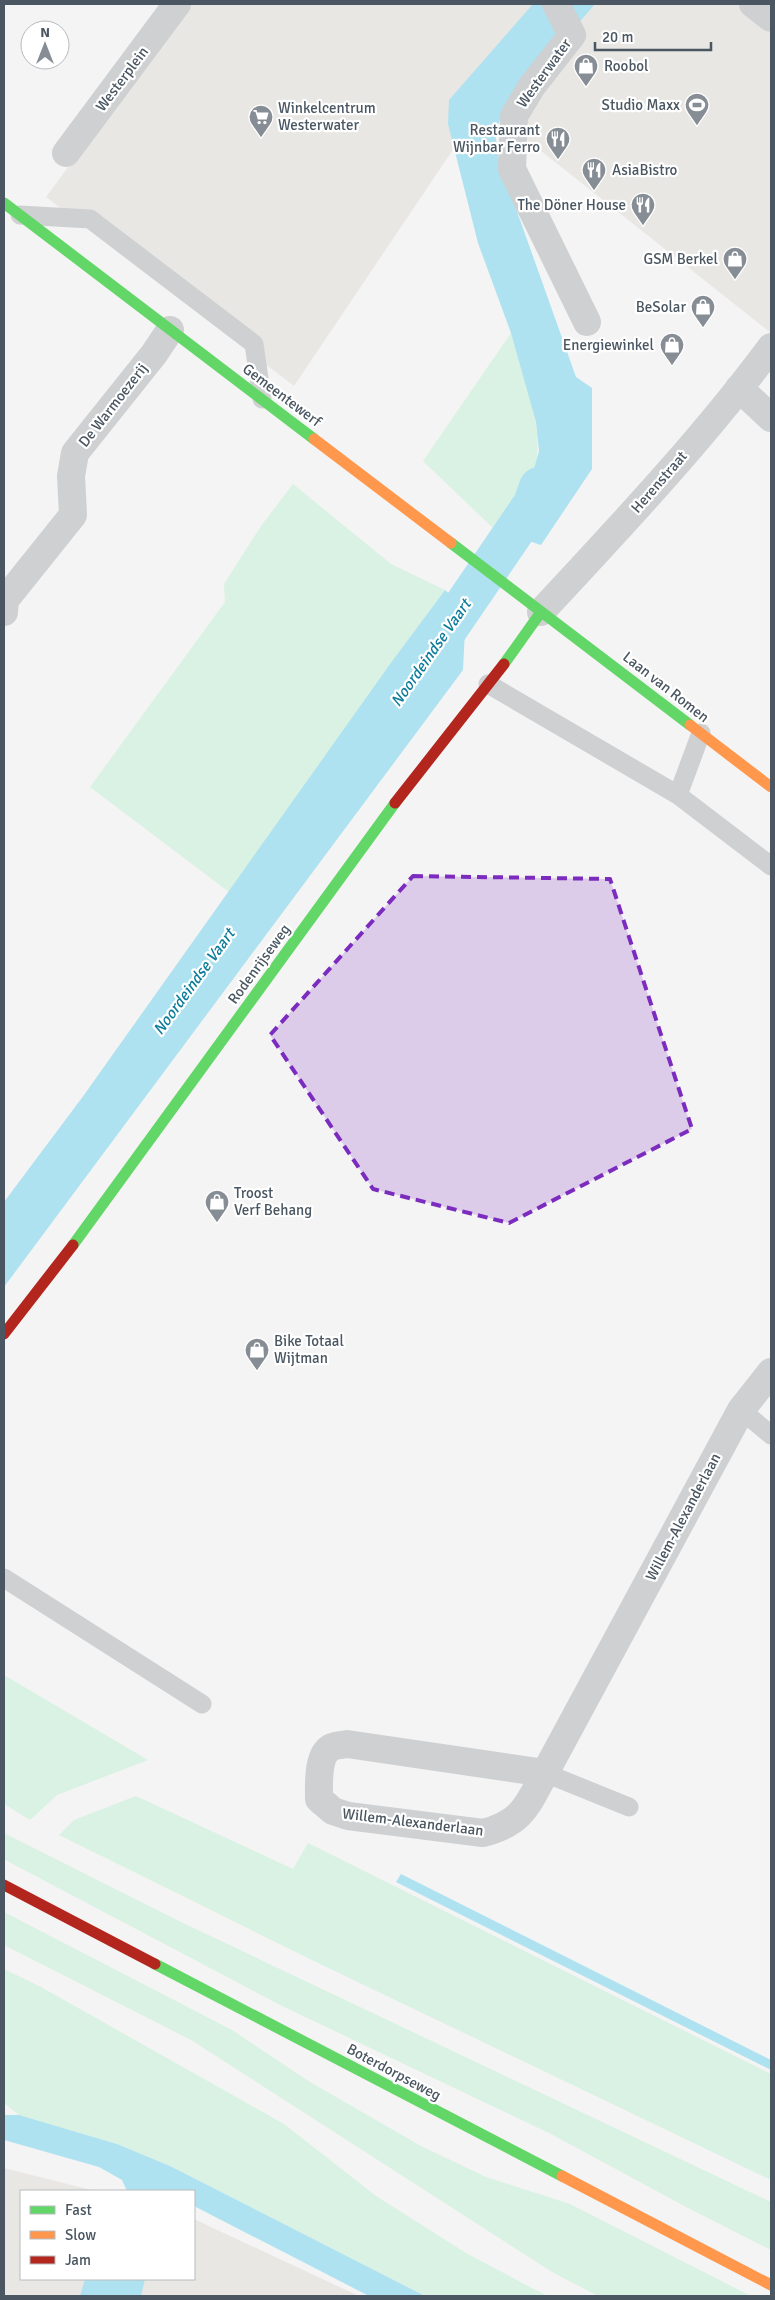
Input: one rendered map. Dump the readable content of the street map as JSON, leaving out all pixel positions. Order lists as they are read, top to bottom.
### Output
{
  "streets": {
    "street": [
      "Westerwater",
      "Westerplein",
      "Gemeentewerf",
      "De Warmoezerij",
      "Herenstraat",
      "Laan van Romen",
      "Rodenrijseweg",
      "Willem-Alexanderlaan",
      "Boterdorpseweg"
    ]
  },
  "crossings": [
    ["Gemeentewerf", "De Warmoezerij"],
    ["Gemeentewerf", "Herenstraat"],
    ["Gemeentewerf", "Laan van Romen"],
    ["Gemeentewerf", "Rodenrijseweg"],
    ["Herenstraat", "Laan van Romen"],
    ["Herenstraat", "Rodenrijseweg"],
    ["Laan van Romen", "Rodenrijseweg"]
  ],
  "water": ["Noordeindse Vaart"],
  "places": {
    "shop": [
      "Roobol",
      "GSM Berkel",
      "BeSolar",
      "Energiewinkel",
      "Troost Verf Behang",
      "Bike Totaal Wijtman"
    ],
    "sports": ["Studio Maxx"],
    "supermarket": ["Winkelcentrum Westerwater"],
    "restaurant": ["Restaurant Wijnbar Ferro", "AsiaBistro", "The Döner House"]
  },
  "legend": ["Fast", "Slow", "Jam"],
  "scale_bar": "20 m",
  "north": "top"
}
